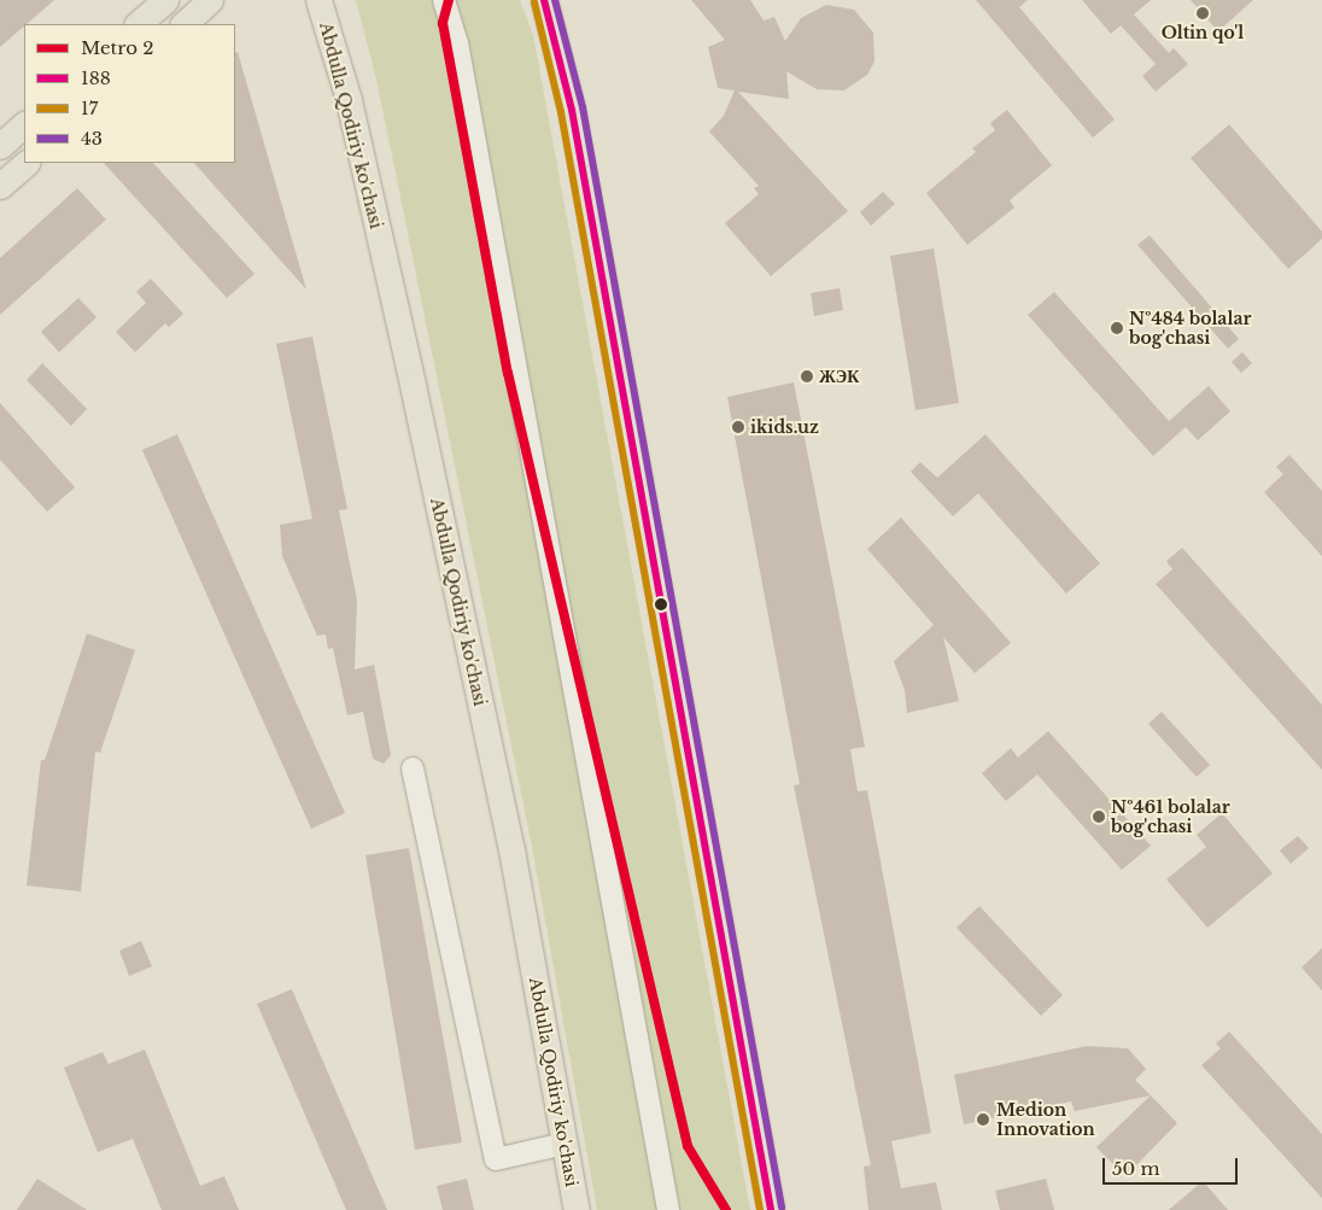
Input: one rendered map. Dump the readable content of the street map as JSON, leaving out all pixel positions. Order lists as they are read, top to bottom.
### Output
{
  "streets": {
    "main road": ["Abdulla Qodiriy ko'chasi"]
  },
  "places": [
    "Oltin qo'l",
    "№484 bolalar bog'chasi",
    "ЖЭК",
    "ikids.uz",
    "№461 bolalar bog'chasi",
    "Medion Innovation"
  ],
  "lines": [
    "metro line 2",
    "transit line 188",
    "transit line 43",
    "transit line 17"
  ],
  "legend": [
    "Metro 2",
    "188",
    "17",
    "43"
  ],
  "scale_bar": "50 m"
}
